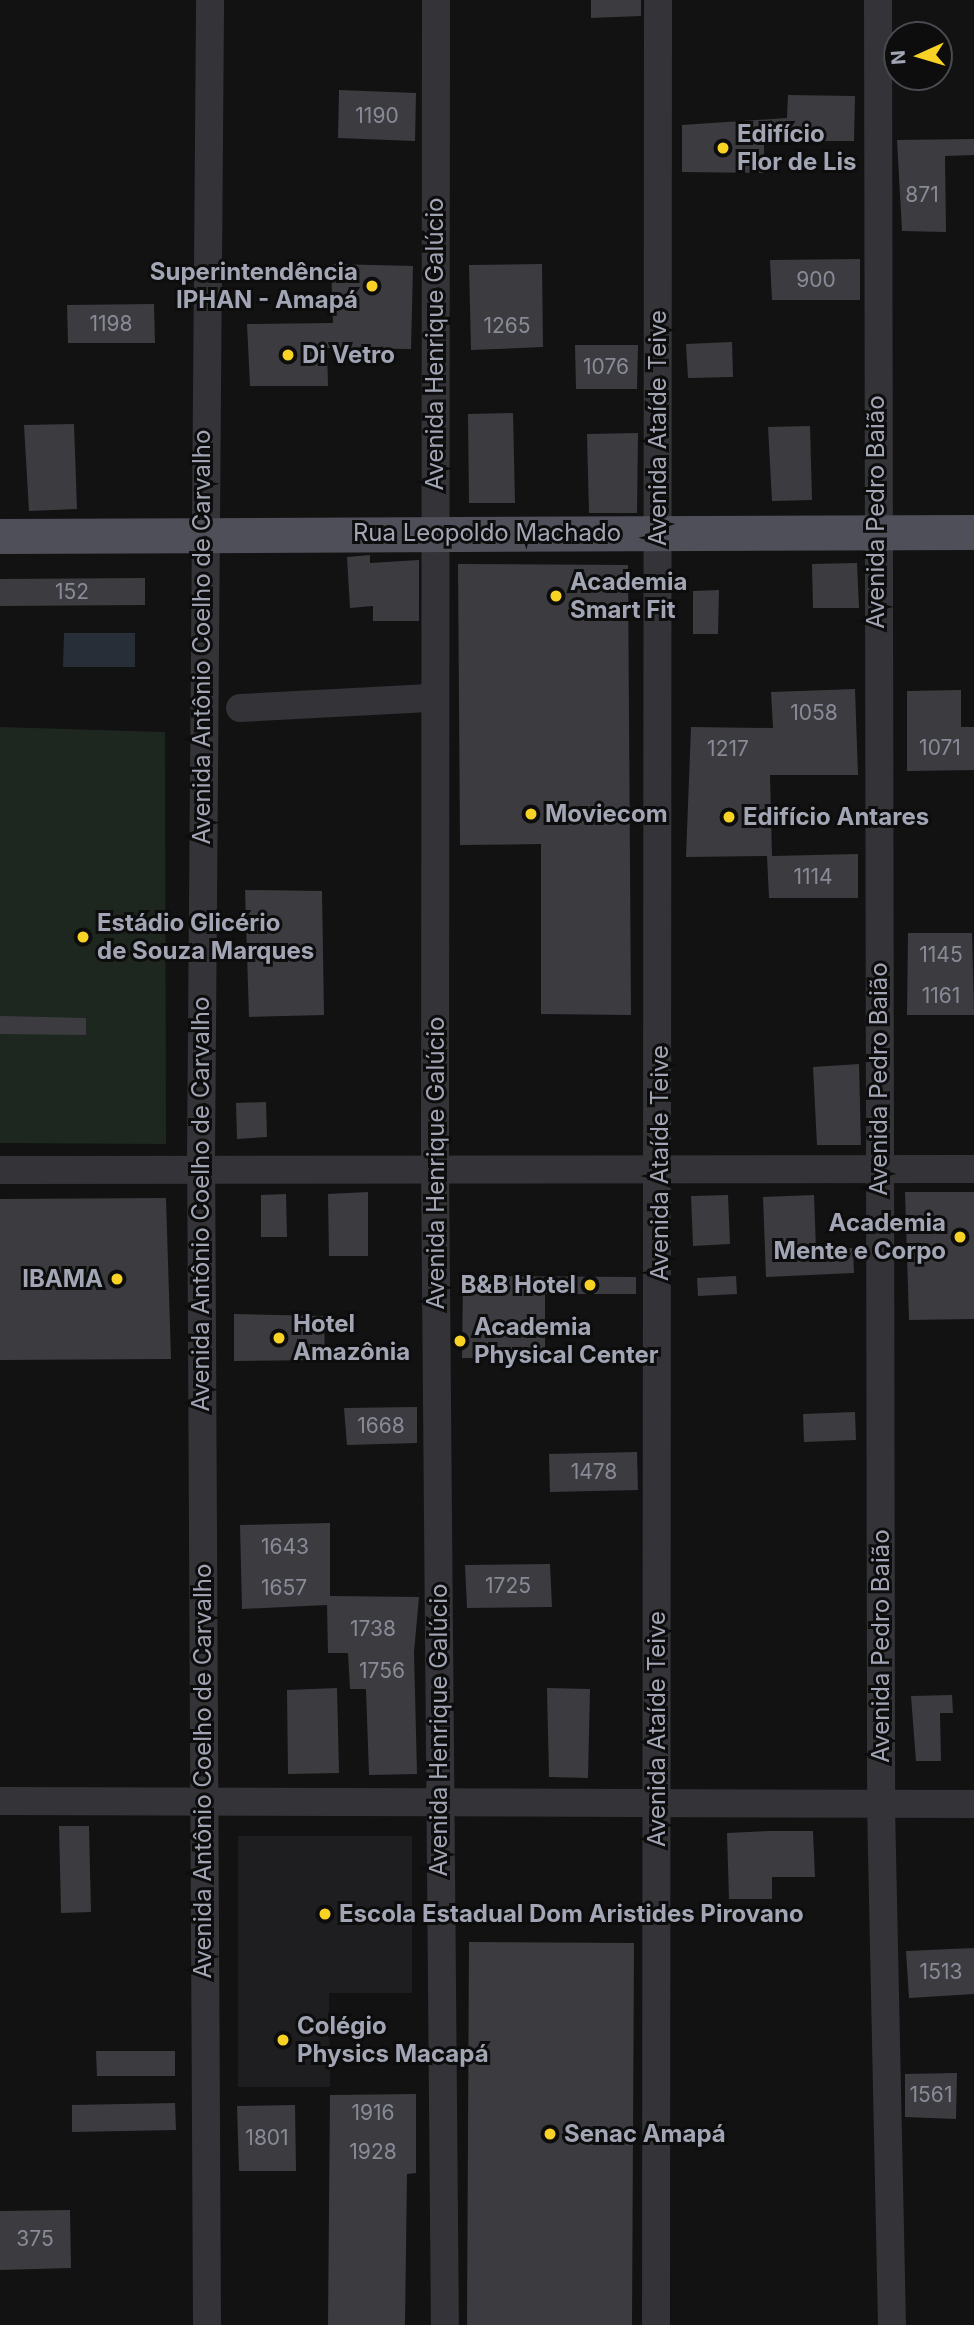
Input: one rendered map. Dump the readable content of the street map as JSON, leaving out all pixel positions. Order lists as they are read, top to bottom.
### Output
{
  "streets": {
    "main road": ["Rua Leopoldo Machado"],
    "street": [
      "Avenida Henrique Galúcio",
      "Avenida Ataíde Teive",
      "Avenida Pedro Baião",
      "Avenida Antônio Coelho de Carvalho"
    ]
  },
  "crossings": [
    ["Avenida Henrique Galúcio", "Rua Leopoldo Machado"],
    ["Avenida Ataíde Teive", "Rua Leopoldo Machado"],
    ["Avenida Pedro Baião", "Rua Leopoldo Machado"],
    ["Rua Leopoldo Machado", "Avenida Antônio Coelho de Carvalho"]
  ],
  "places": [
    "Edifício Flor de Lis",
    "Superintendência IPHAN - Amapá",
    "Di Vetro",
    "Academia Smart Fit",
    "Moviecom",
    "Edifício Antares",
    "Estádio Glicério de Souza Marques",
    "Academia Mente e Corpo",
    "IBAMA",
    "B&B Hotel",
    "Hotel Amazônia",
    "Academia Physical Center",
    "Escola Estadual Dom Aristides Pirovano",
    "Colégio Physics Macapá",
    "Senac Amapá"
  ],
  "house_numbers": [
    "1190",
    "871",
    "900",
    "1198",
    "1265",
    "1076",
    "152",
    "1058",
    "1071",
    "1217",
    "1114",
    "1145",
    "1161",
    "1668",
    "1478",
    "1643",
    "1725",
    "1657",
    "1738",
    "1756",
    "1513",
    "1561",
    "1916",
    "1801",
    "1928",
    "375"
  ],
  "north": "left"
}
